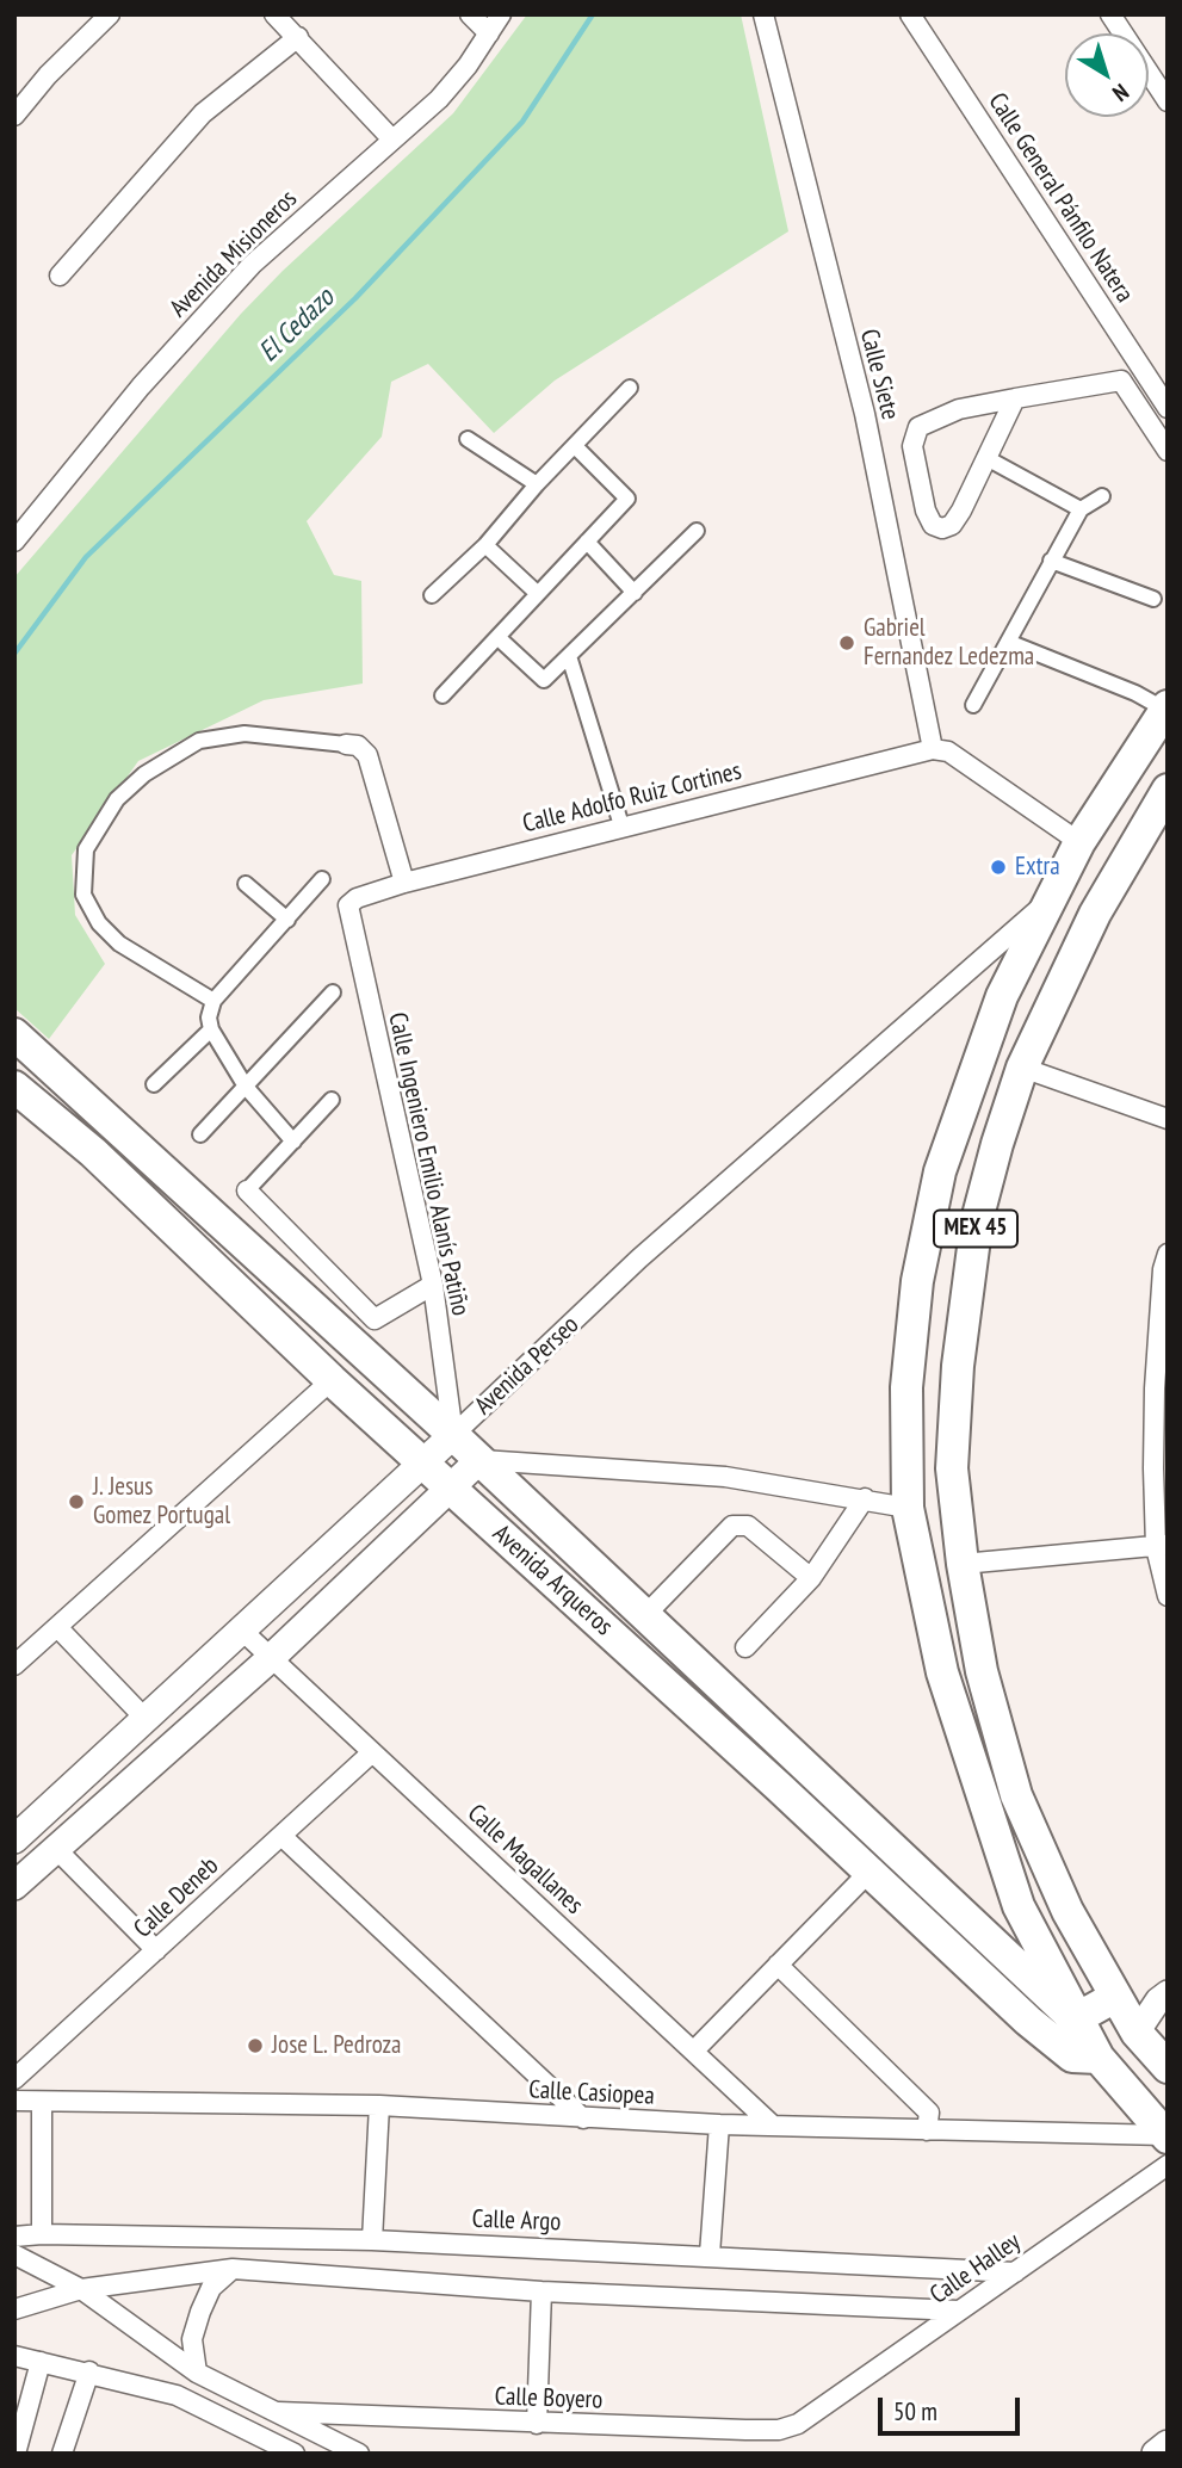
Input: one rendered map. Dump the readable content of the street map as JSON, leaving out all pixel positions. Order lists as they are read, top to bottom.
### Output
{
  "streets": {
    "main road": ["MEX 45", "Avenida Perseo", "Avenida Arqueros"],
    "street": [
      "Calle General Pánfilo Natera",
      "Avenida Misioneros",
      "Calle Siete",
      "Calle Adolfo Ruiz Cortines",
      "Calle Ingeniero Emilio Alanís Patiño",
      "Calle Magallanes",
      "Calle Deneb",
      "Calle Casiopea",
      "Calle Argo",
      "Calle Halley",
      "Calle Boyero"
    ]
  },
  "crossings": [
    ["Calle Siete", "Calle Adolfo Ruiz Cortines"],
    ["Calle Adolfo Ruiz Cortines", "Calle Ingeniero Emilio Alanís Patiño"],
    ["Calle Ingeniero Emilio Alanís Patiño", "Avenida Perseo"],
    ["Calle Ingeniero Emilio Alanís Patiño", "Avenida Arqueros"],
    ["MEX 45", "Avenida Perseo"],
    ["MEX 45", "Avenida Arqueros"],
    ["MEX 45", "Calle Casiopea"],
    ["MEX 45", "Calle Halley"],
    ["Avenida Perseo", "Avenida Arqueros"],
    ["Avenida Perseo", "Calle Magallanes"],
    ["Calle Magallanes", "Calle Deneb"],
    ["Calle Magallanes", "Calle Casiopea"],
    ["Calle Casiopea", "Calle Halley"],
    ["Calle Argo", "Calle Halley"],
    ["Calle Halley", "Calle Boyero"]
  ],
  "water": ["El Cedazo"],
  "places": [
    "Gabriel Fernandez Ledezma",
    "Extra",
    "J. Jesus Gomez Portugal",
    "Jose L. Pedroza"
  ],
  "scale_bar": "50 m",
  "north": "bottom right"
}
